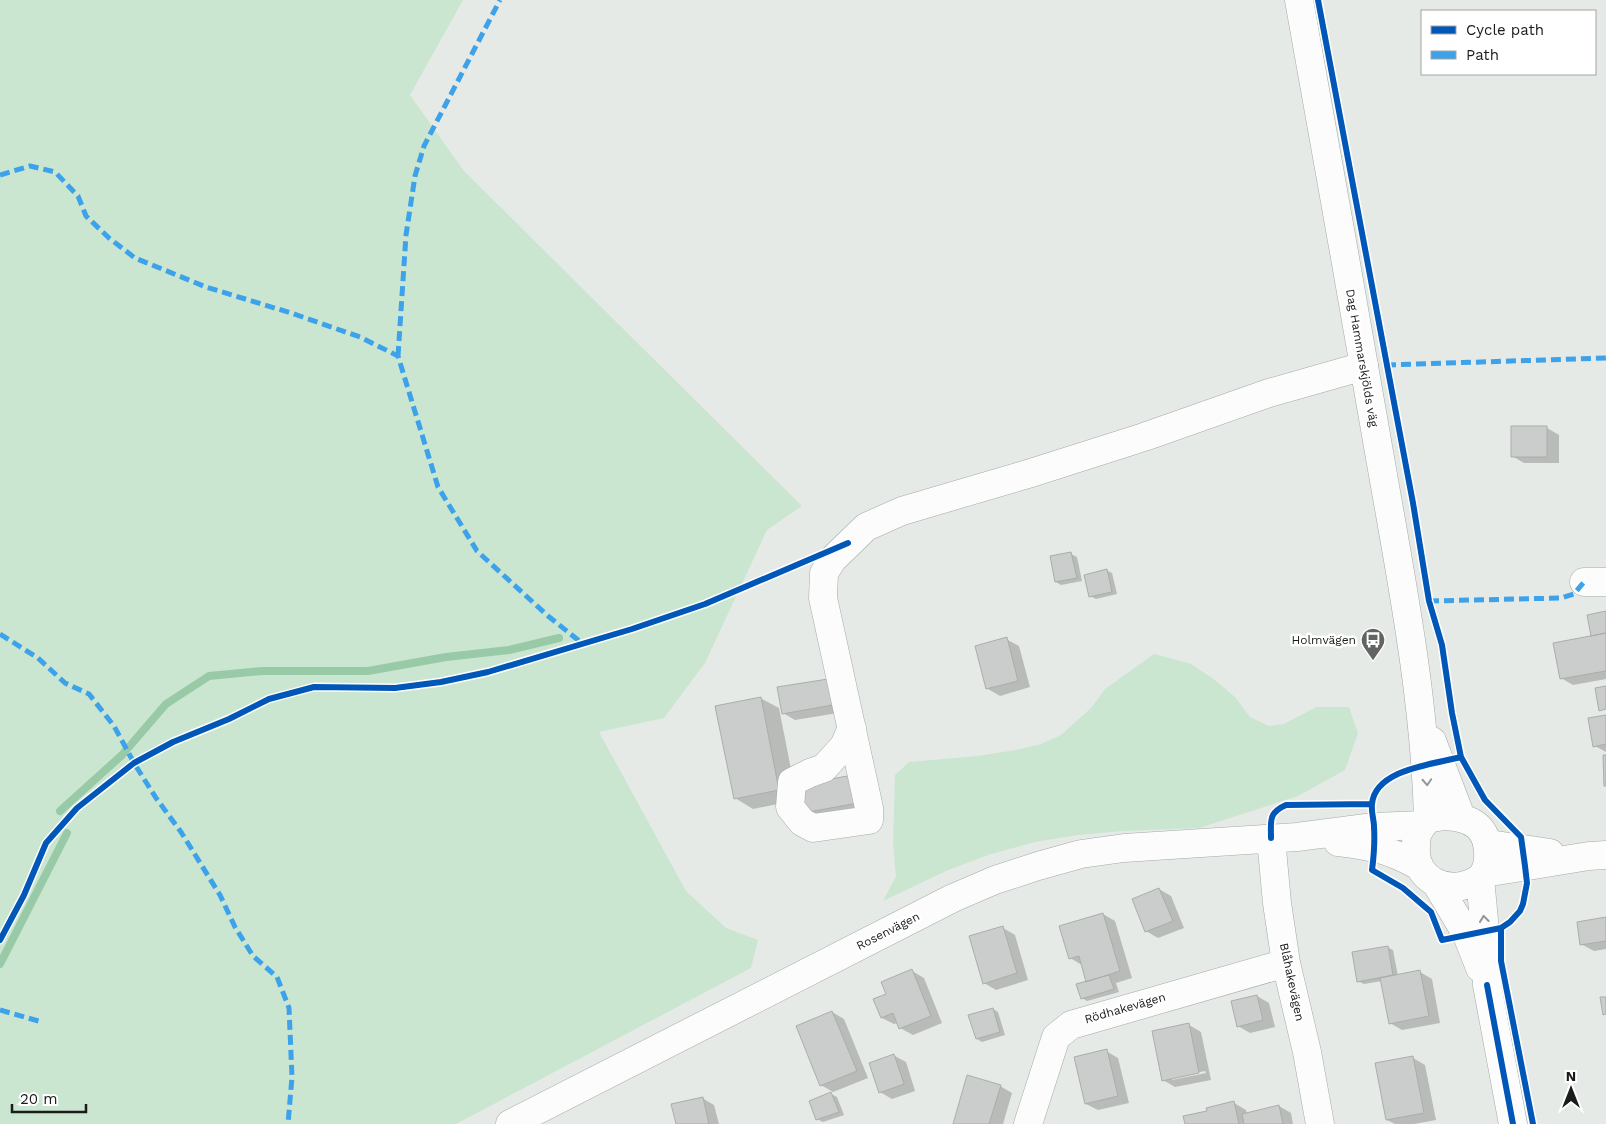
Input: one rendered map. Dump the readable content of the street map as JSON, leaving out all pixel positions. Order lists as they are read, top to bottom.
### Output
{
  "streets": {
    "street": [
      "Dag Hammarskjölds väg",
      "Rosenvägen",
      "Blåhakevägen",
      "Rödhakevägen"
    ]
  },
  "crossings": [
    ["Dag Hammarskjölds väg", "Rosenvägen"],
    ["Rosenvägen", "Blåhakevägen"],
    ["Blåhakevägen", "Rödhakevägen"]
  ],
  "places": {
    "bus stop": ["Holmvägen"]
  },
  "legend": ["Cycle path", "Path"],
  "scale_bar": "20 m",
  "north": "top"
}
